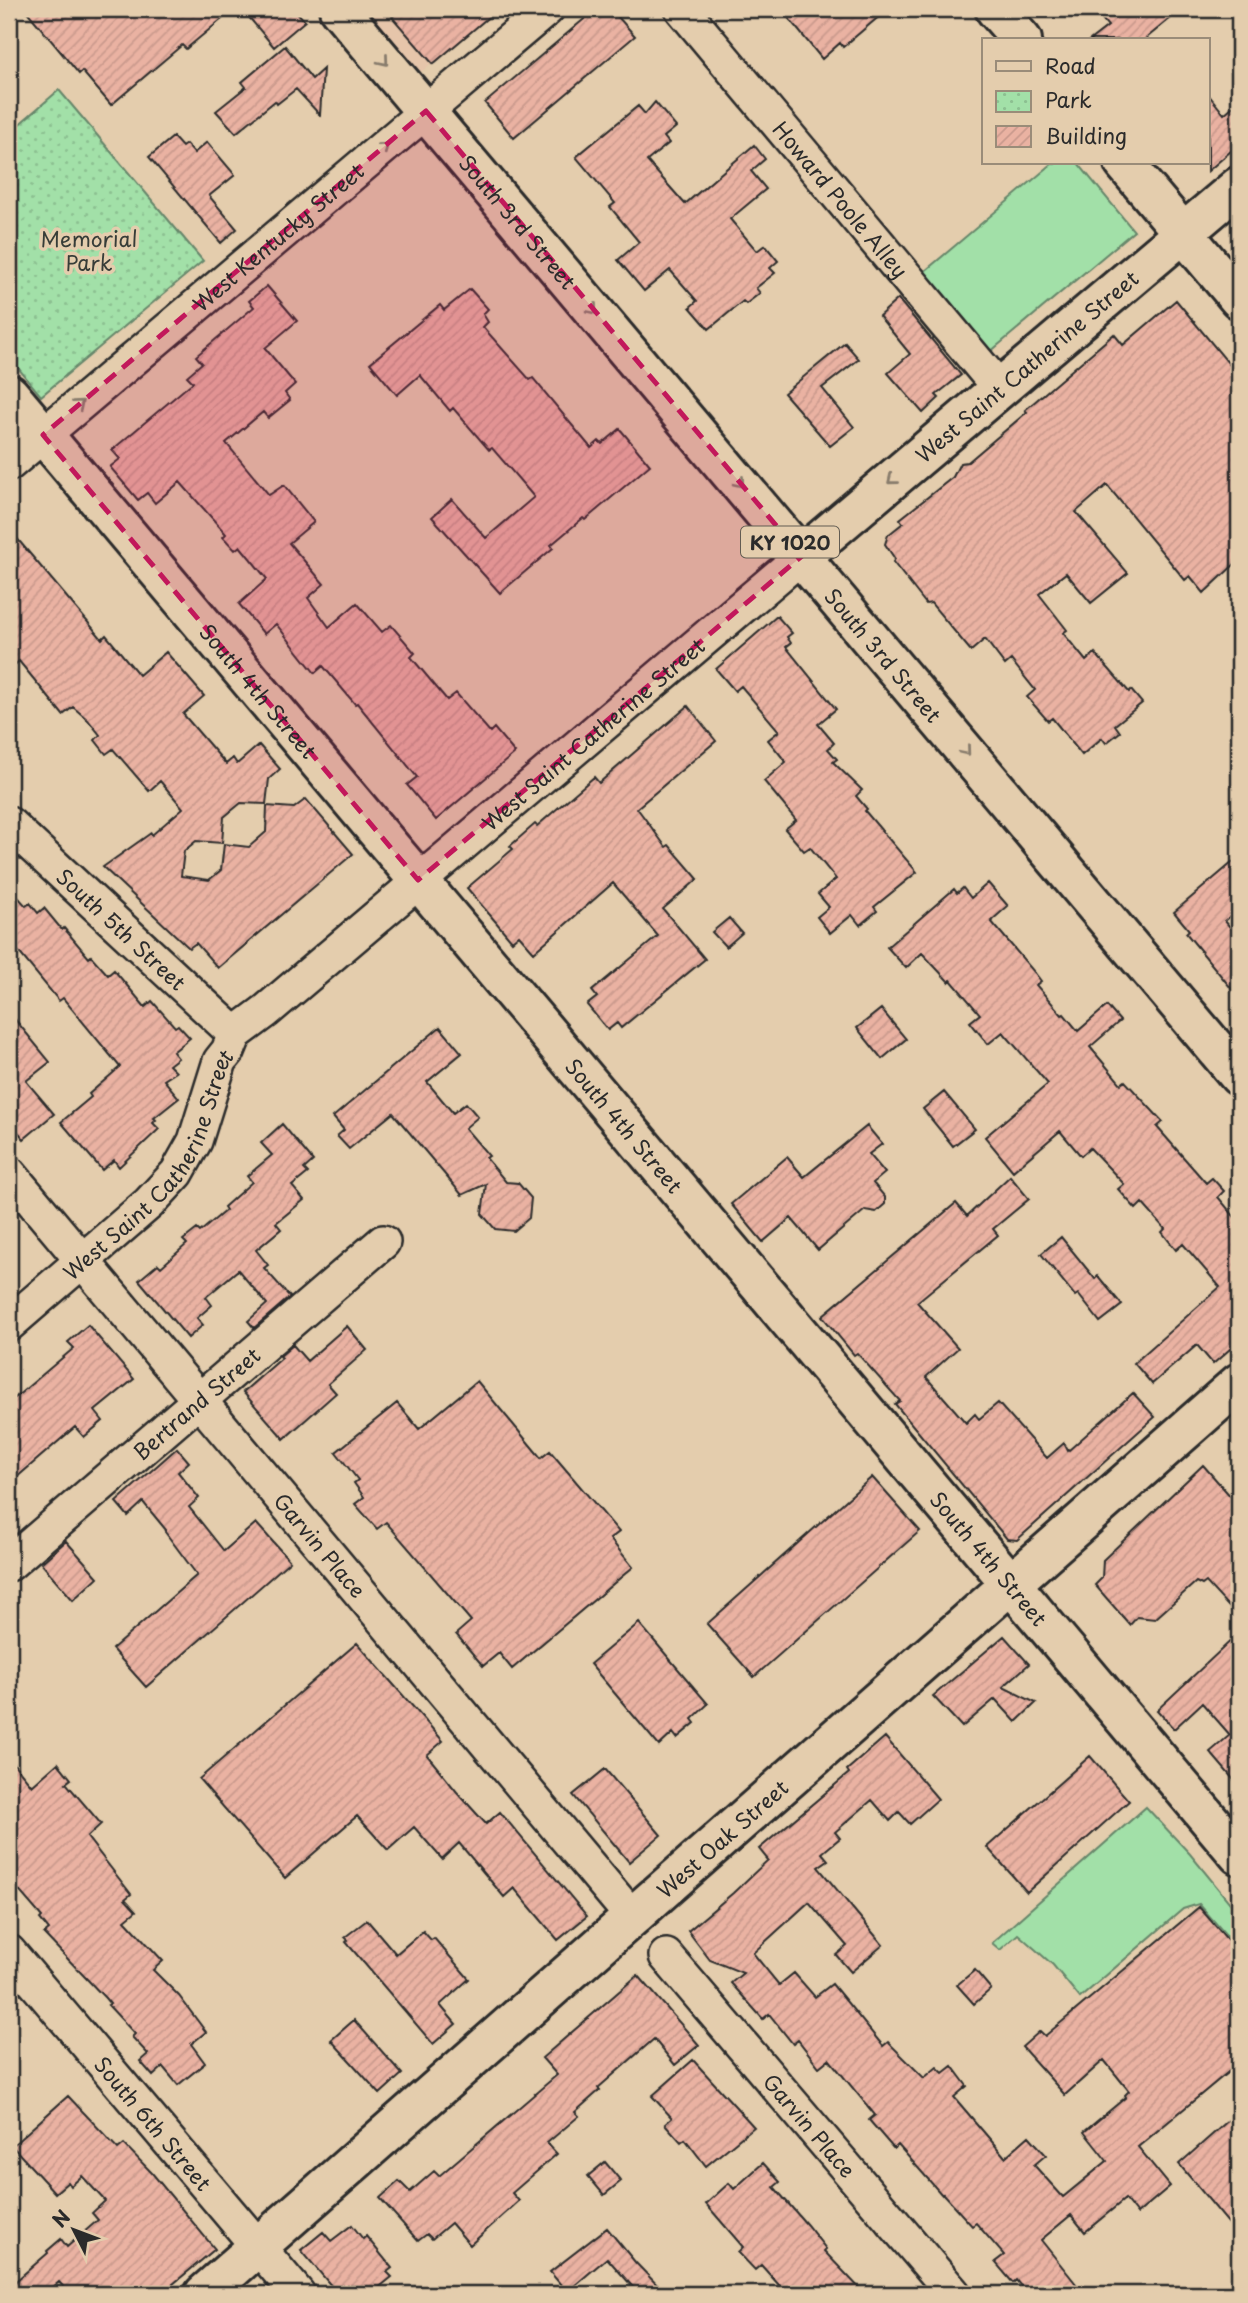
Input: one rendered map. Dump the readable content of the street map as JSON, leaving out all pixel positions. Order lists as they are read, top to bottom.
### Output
{
  "streets": {
    "main road": [
      "South 3rd Street",
      "West Saint Catherine Street",
      "KY 1020",
      "South 4th Street",
      "West Oak Street"
    ],
    "street": [
      "Howard Poole Alley",
      "West Kentucky Street",
      "South 5th Street",
      "Bertrand Street",
      "Garvin Place",
      "South 6th Street"
    ]
  },
  "crossings": [
    ["Howard Poole Alley", "West Saint Catherine Street"],
    ["South 3rd Street", "West Kentucky Street"],
    ["South 3rd Street", "West Saint Catherine Street"],
    ["West Kentucky Street", "South 4th Street"],
    ["West Saint Catherine Street", "South 4th Street"],
    ["West Saint Catherine Street", "South 5th Street"],
    ["West Saint Catherine Street", "Garvin Place"],
    ["South 4th Street", "West Oak Street"],
    ["Bertrand Street", "Garvin Place"],
    ["Garvin Place", "West Oak Street"],
    ["West Oak Street", "South 6th Street"]
  ],
  "one_way": ["South 3rd Street", "West Kentucky Street"],
  "parks": ["Memorial Park"],
  "legend": ["Road", "Park", "Building"],
  "north": "top left"
}
